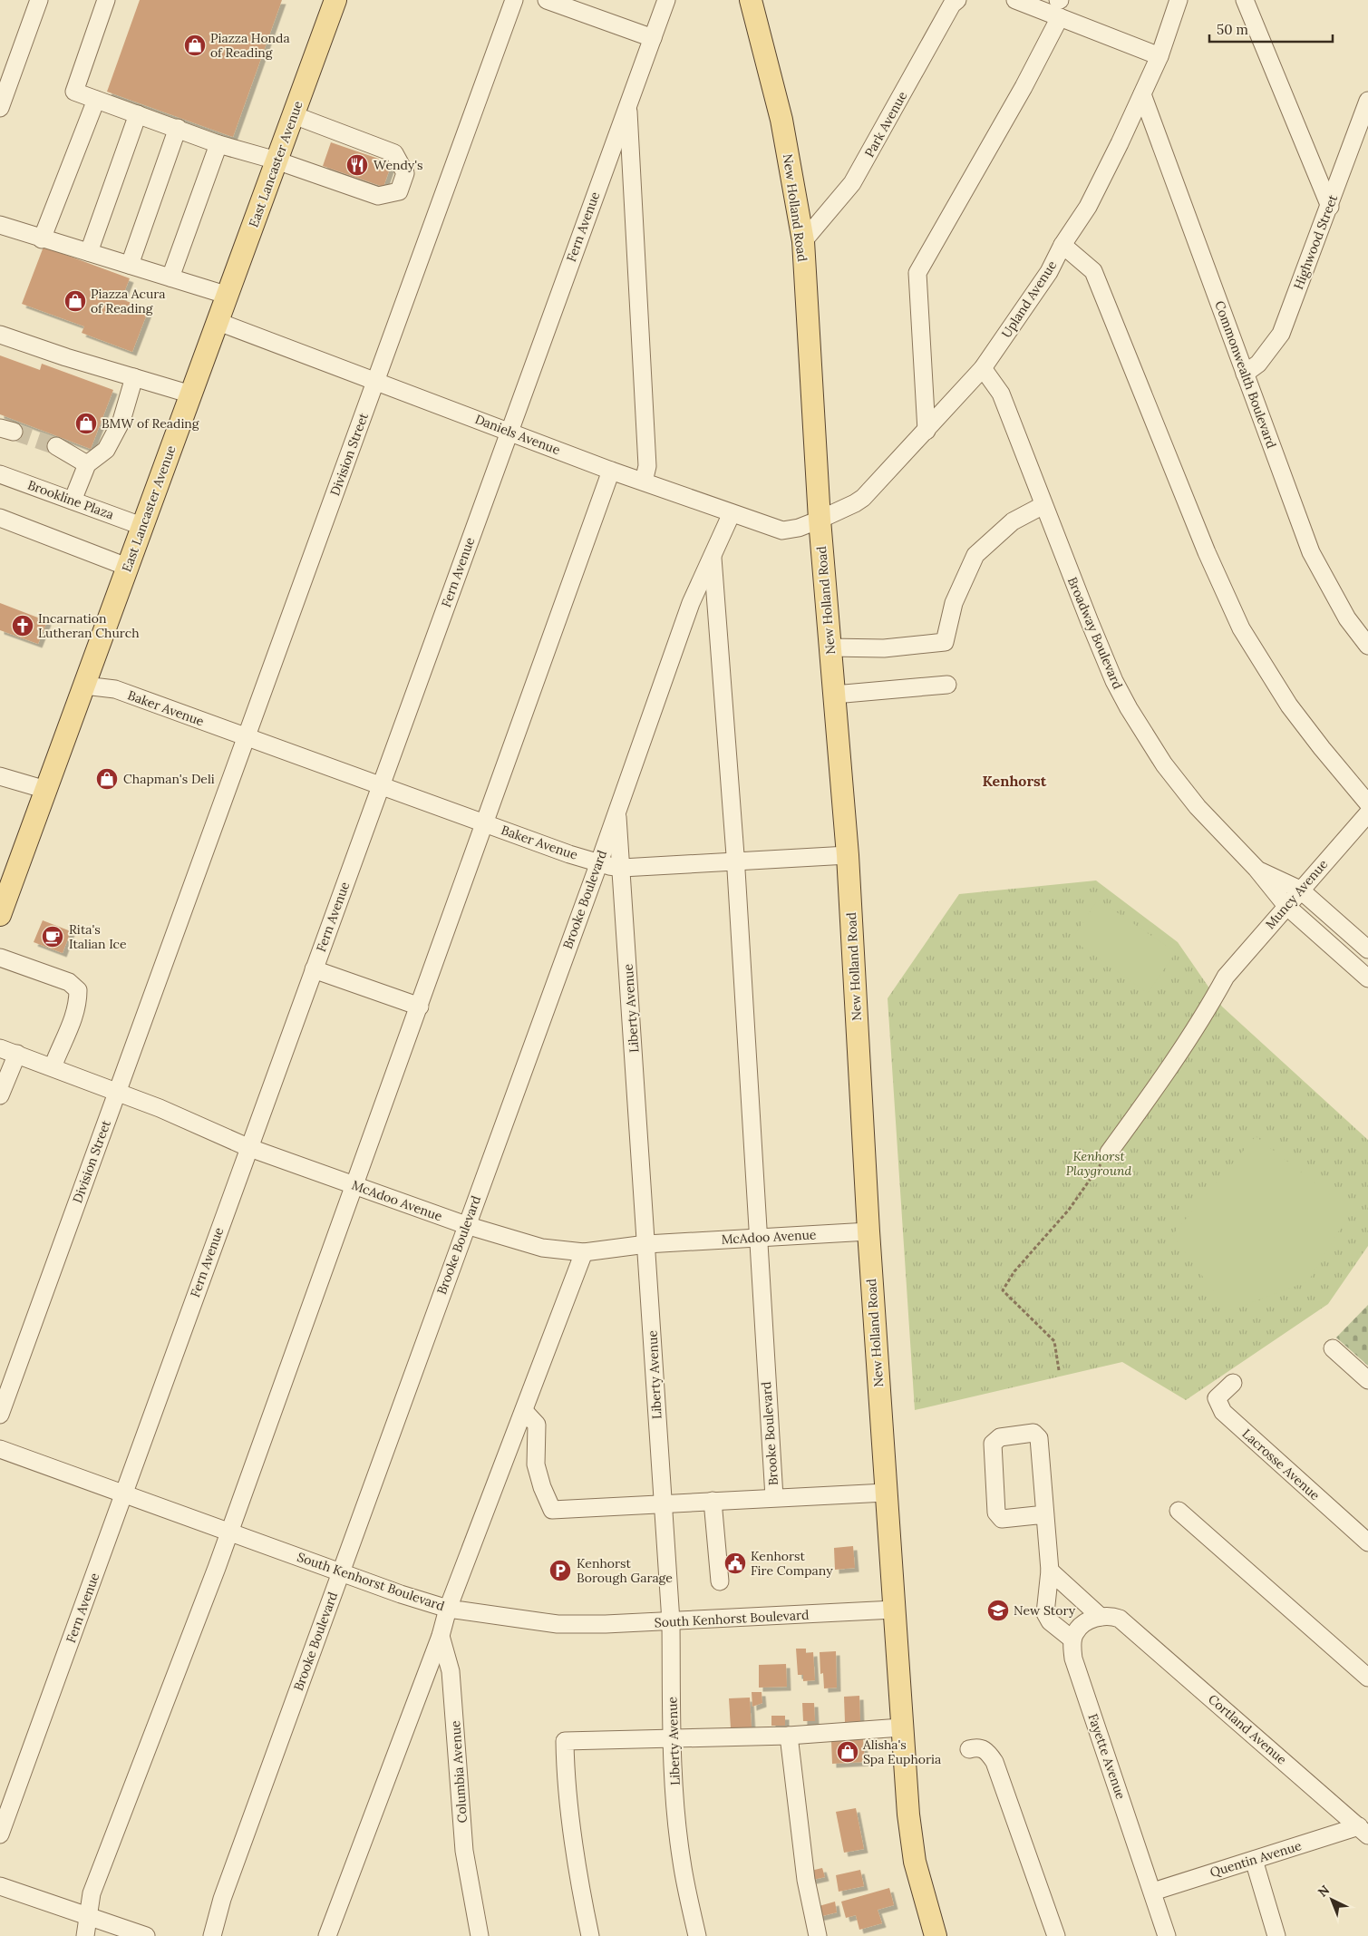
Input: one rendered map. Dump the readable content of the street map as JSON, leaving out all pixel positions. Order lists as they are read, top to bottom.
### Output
{
  "streets": {
    "main road": ["East Lancaster Avenue", "New Holland Road"],
    "street": [
      "Park Avenue",
      "Fern Avenue",
      "Highwood Street",
      "Upland Avenue",
      "Commonwealth Boulevard",
      "Daniels Avenue",
      "Division Street",
      "Brookline Plaza",
      "Broadway Boulevard",
      "Baker Avenue",
      "Muncy Avenue",
      "Brooke Boulevard",
      "Liberty Avenue",
      "McAdoo Avenue",
      "Lacrosse Avenue",
      "South Kenhorst Boulevard",
      "Cortland Avenue",
      "Fayette Avenue",
      "Columbia Avenue",
      "Quentin Avenue"
    ]
  },
  "crossings": [
    ["Park Avenue", "New Holland Road"],
    ["East Lancaster Avenue", "Daniels Avenue"],
    ["East Lancaster Avenue", "Brookline Plaza"],
    ["East Lancaster Avenue", "Baker Avenue"],
    ["New Holland Road", "Upland Avenue"],
    ["New Holland Road", "Daniels Avenue"],
    ["New Holland Road", "Baker Avenue"],
    ["New Holland Road", "McAdoo Avenue"],
    ["New Holland Road", "South Kenhorst Boulevard"],
    ["Fern Avenue", "Daniels Avenue"],
    ["Fern Avenue", "Baker Avenue"],
    ["Fern Avenue", "McAdoo Avenue"],
    ["Fern Avenue", "South Kenhorst Boulevard"],
    ["Highwood Street", "Commonwealth Boulevard"],
    ["Upland Avenue", "Commonwealth Boulevard"],
    ["Upland Avenue", "Daniels Avenue"],
    ["Upland Avenue", "Broadway Boulevard"],
    ["Daniels Avenue", "Division Street"],
    ["Daniels Avenue", "Brooke Boulevard"],
    ["Division Street", "Baker Avenue"],
    ["Division Street", "McAdoo Avenue"],
    ["Broadway Boulevard", "Muncy Avenue"],
    ["Baker Avenue", "Brooke Boulevard"],
    ["Baker Avenue", "Liberty Avenue"],
    ["Brooke Boulevard", "Liberty Avenue"],
    ["Brooke Boulevard", "McAdoo Avenue"],
    ["Brooke Boulevard", "South Kenhorst Boulevard"],
    ["Liberty Avenue", "McAdoo Avenue"],
    ["Liberty Avenue", "South Kenhorst Boulevard"],
    ["Cortland Avenue", "Quentin Avenue"],
    ["Fayette Avenue", "Quentin Avenue"]
  ],
  "districts": ["Kenhorst"],
  "parks": ["Kenhorst Playground"],
  "places": {
    "shop": [
      "Piazza Honda of Reading",
      "Piazza Acura of Reading",
      "BMW of Reading",
      "Chapman's Deli",
      "Alisha's Spa Euphoria"
    ],
    "restaurant": ["Wendy's"],
    "church": ["Incarnation Lutheran Church"],
    "cafe": ["Rita's Italian Ice"],
    "public building": ["Kenhorst Fire Company"],
    "parking": ["Kenhorst Borough Garage"],
    "school or university": ["New Story"]
  },
  "scale_bar": "50 m",
  "north": "top left"
}
